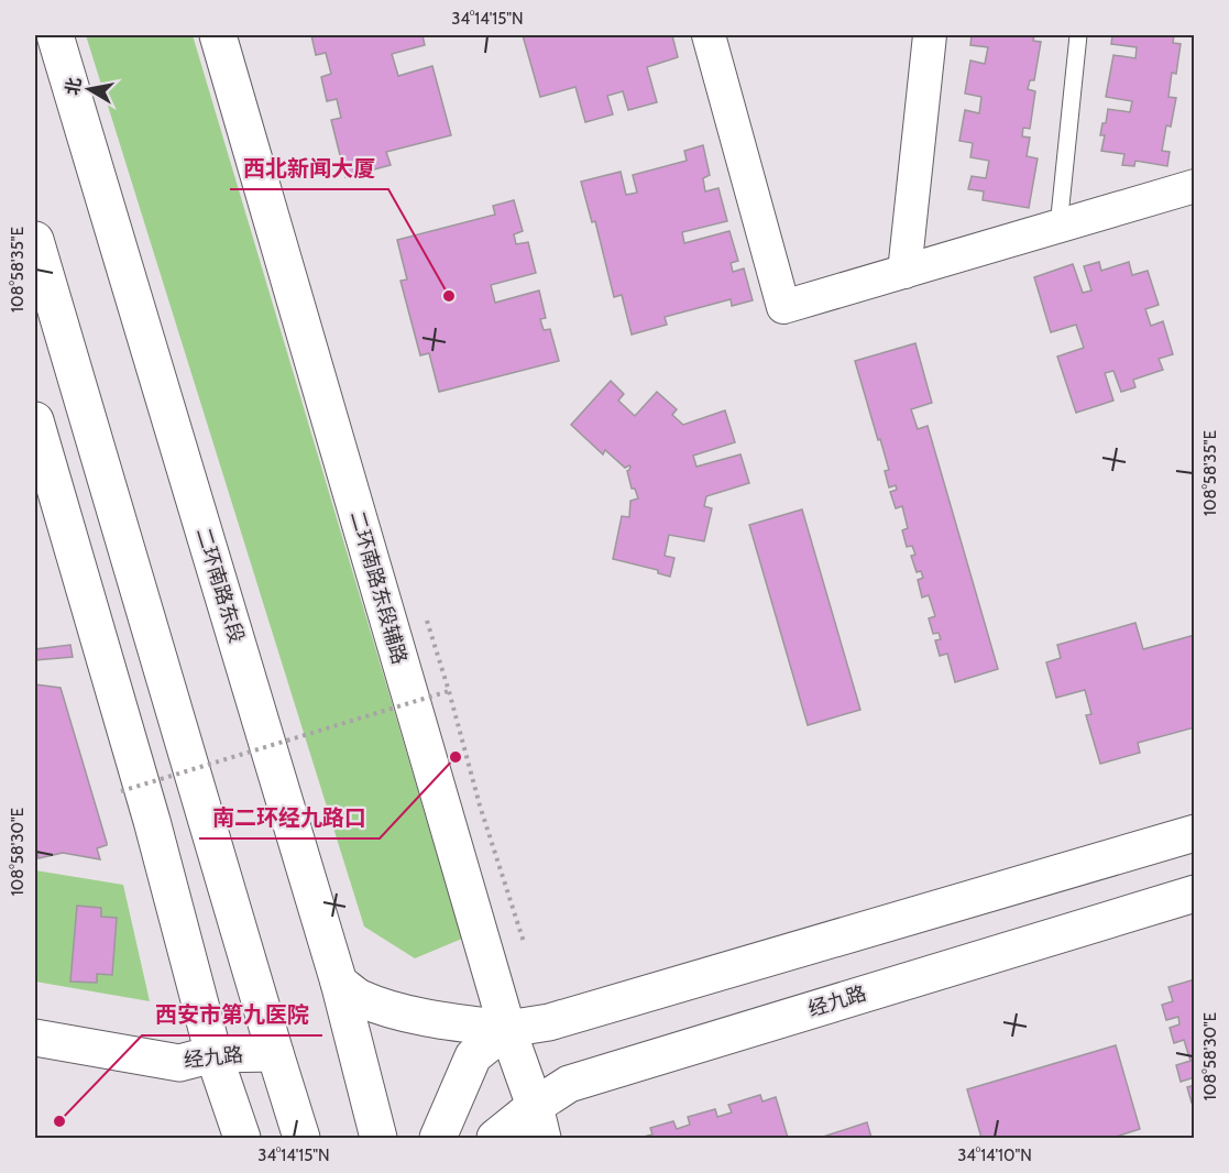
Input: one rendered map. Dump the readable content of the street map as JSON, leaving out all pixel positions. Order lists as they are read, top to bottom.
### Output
{
  "streets": {
    "main road": ["二环南路东段", "二环南路东段辅路", "经九路"]
  },
  "crossings": [
    ["二环南路东段辅路", "经九路"]
  ],
  "places": ["西北新闻大厦", "南二环经九路口", "西安市第九医院"],
  "north": "left",
  "coordinates": [
    "34°14'15\"N",
    "108°58'35\"E",
    "108°58'30\"E",
    "34°14'10\"N"
  ]
}
